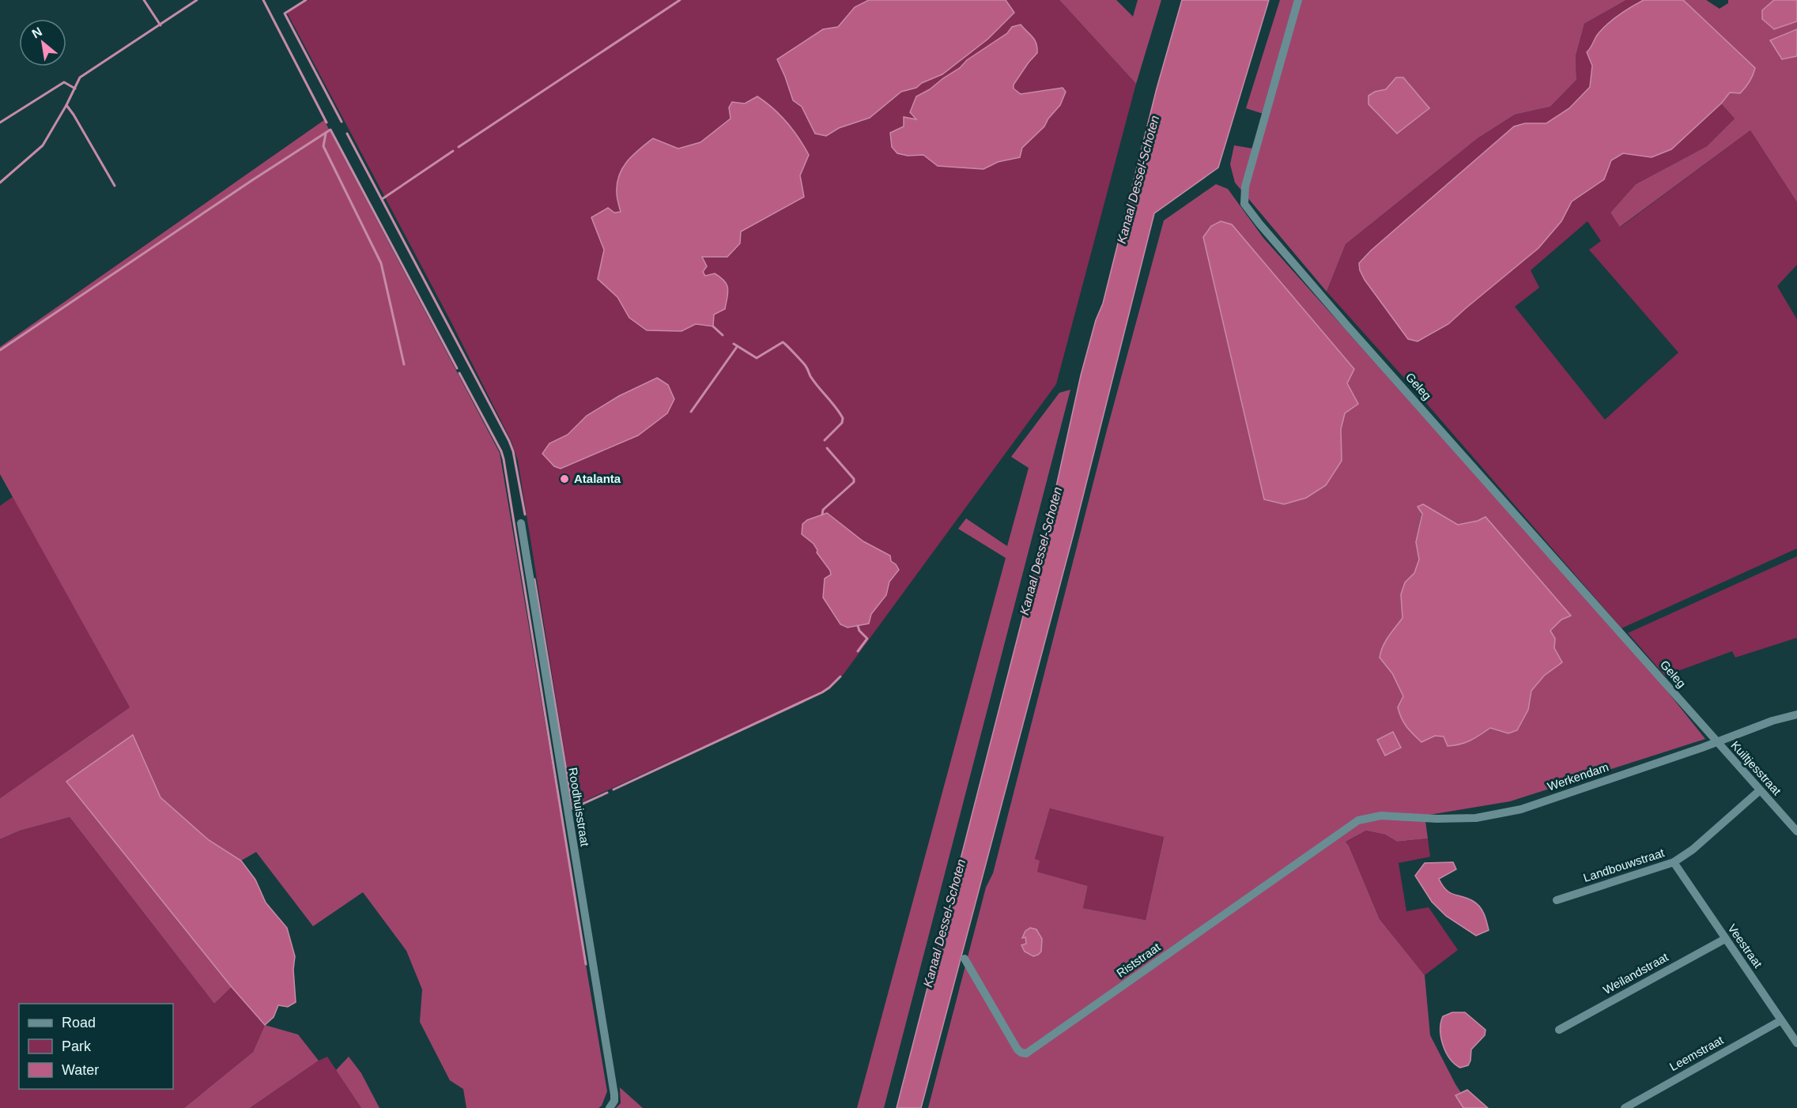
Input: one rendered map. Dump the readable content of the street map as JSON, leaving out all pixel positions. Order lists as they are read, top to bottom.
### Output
{
  "streets": {
    "street": [
      "Geleg",
      "Kuiltjesstraat",
      "Werkendam",
      "Roodhuisstraat",
      "Landbouwstraat",
      "Veestraat",
      "Riststraat",
      "Weilandstraat",
      "Leemstraat"
    ]
  },
  "crossings": [
    ["Geleg", "Kuiltjesstraat"],
    ["Geleg", "Werkendam"],
    ["Kuiltjesstraat", "Werkendam"],
    ["Kuiltjesstraat", "Landbouwstraat"],
    ["Werkendam", "Riststraat"],
    ["Landbouwstraat", "Veestraat"],
    ["Veestraat", "Weilandstraat"],
    ["Veestraat", "Leemstraat"]
  ],
  "water": ["Kanaal Dessel-Schoten"],
  "places": ["Atalanta"],
  "legend": ["Road", "Park", "Water"],
  "north": "top left"
}
